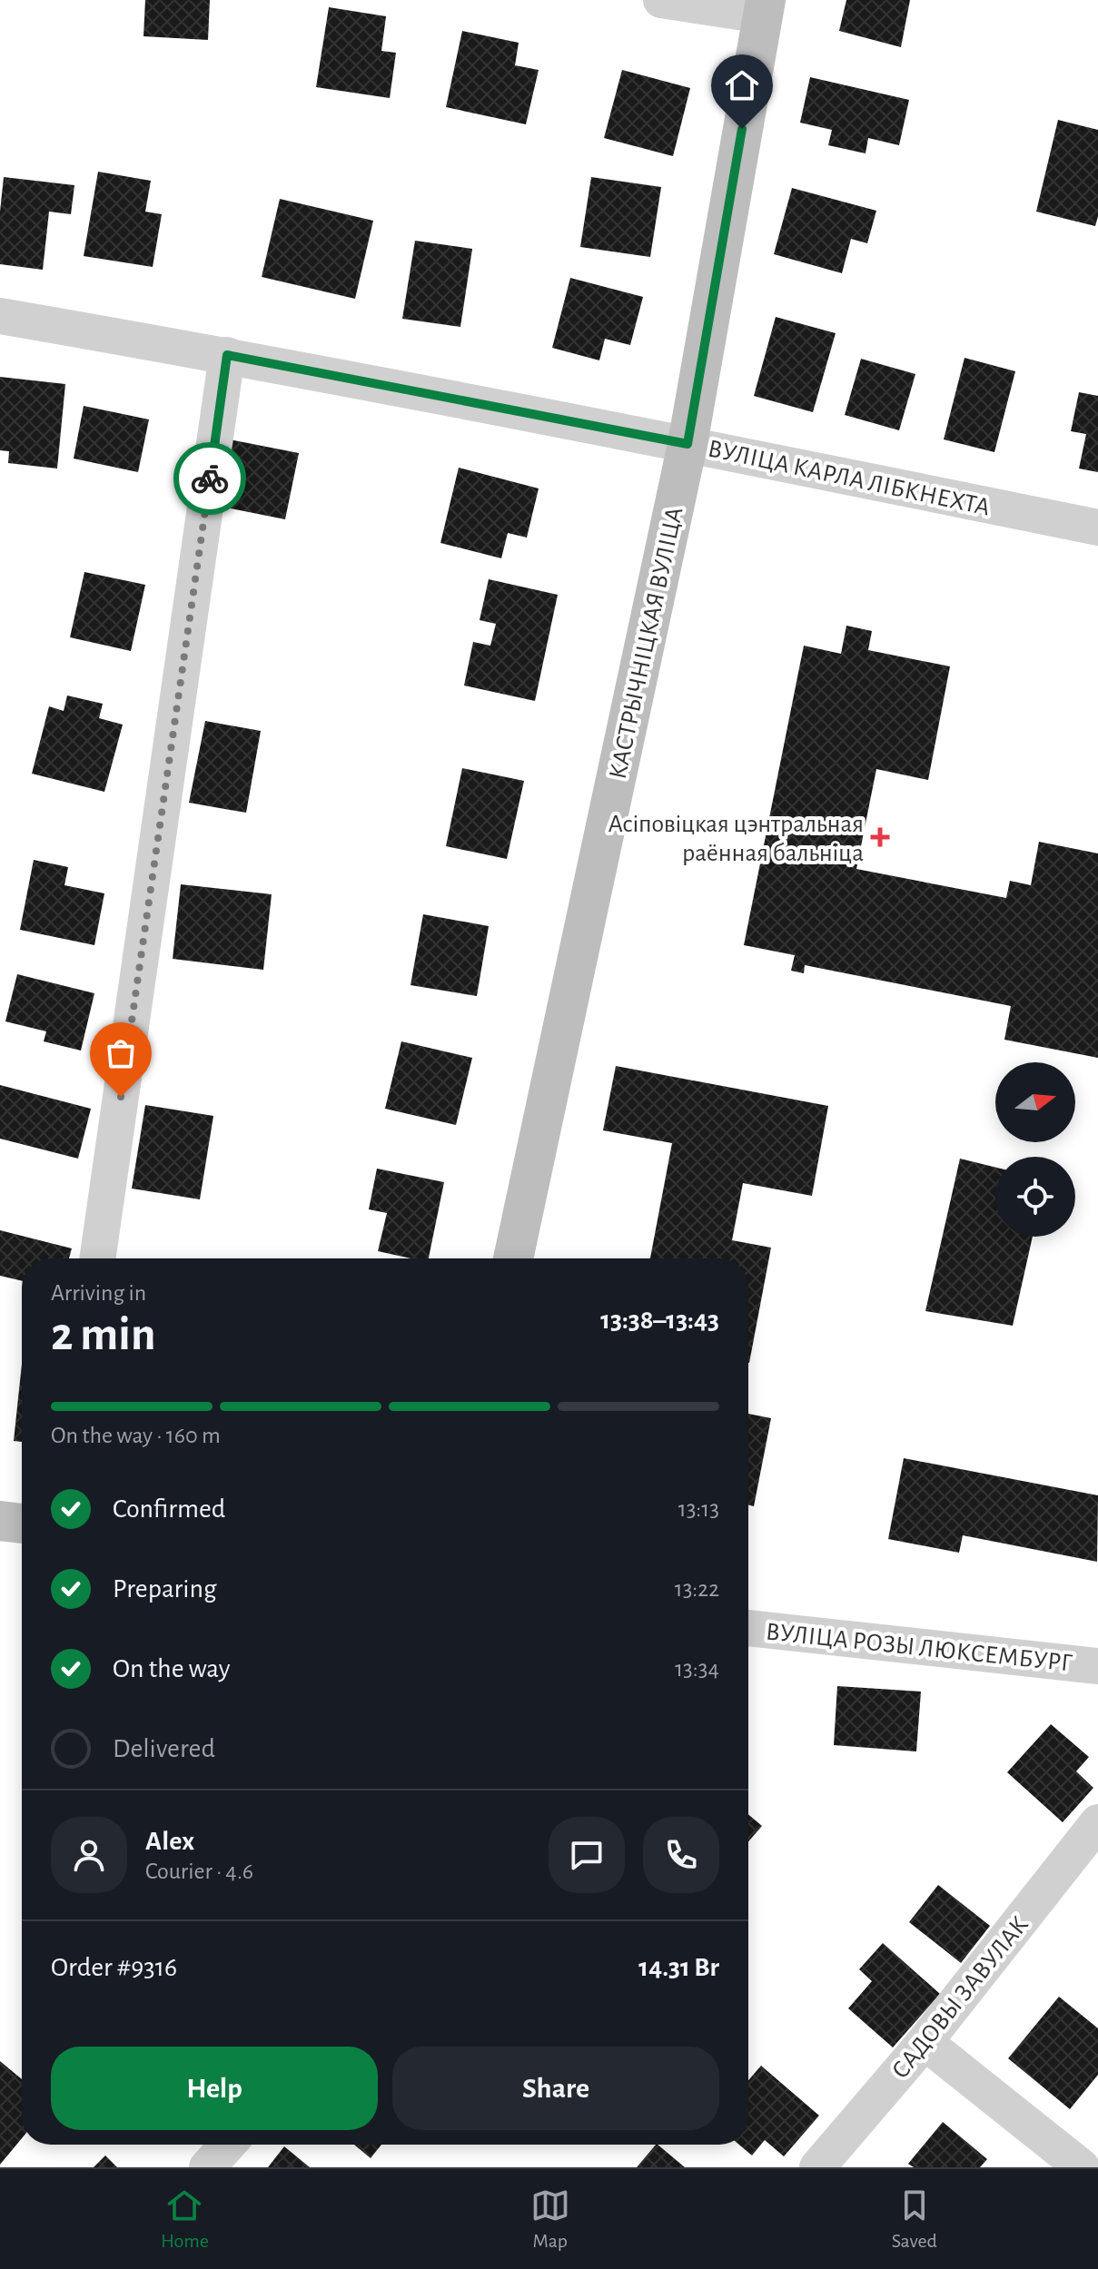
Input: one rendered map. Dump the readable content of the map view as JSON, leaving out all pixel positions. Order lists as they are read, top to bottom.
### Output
{
  "streets": {
    "street": [
      "ВУЛІЦА КАРЛА ЛІБКНЕХТА",
      "КАСТРЫЧНІЦКАЯ ВУЛІЦА",
      "ВУЛІЦА РОЗЫ ЛЮКСЕМБУРГ",
      "САДОВЫ ЗАВУЛАК"
    ]
  },
  "crossings": [
    ["ВУЛІЦА КАРЛА ЛІБКНЕХТА", "КАСТРЫЧНІЦКАЯ ВУЛІЦА"]
  ],
  "places": {
    "health": ["Асіповіцкая цэнтральная раённая бальніца"]
  },
  "north": "right",
  "page": {
    "heading": ["2 min", "Arriving in", "13:38–13:43"],
    "panel": [
      "Alex",
      "Courier · 4.6",
      "Order #9316",
      "14.31 Br"
    ],
    "bar": "On the way · 160 m",
    "list": [
      ["Confirmed", "13:13"],
      ["Preparing", "13:22"],
      ["On the way", "13:34"],
      "Delivered"
    ],
    "buttons": ["Help", "Share"],
    "tabs": ["Home", "Map", "Saved"]
  }
}
